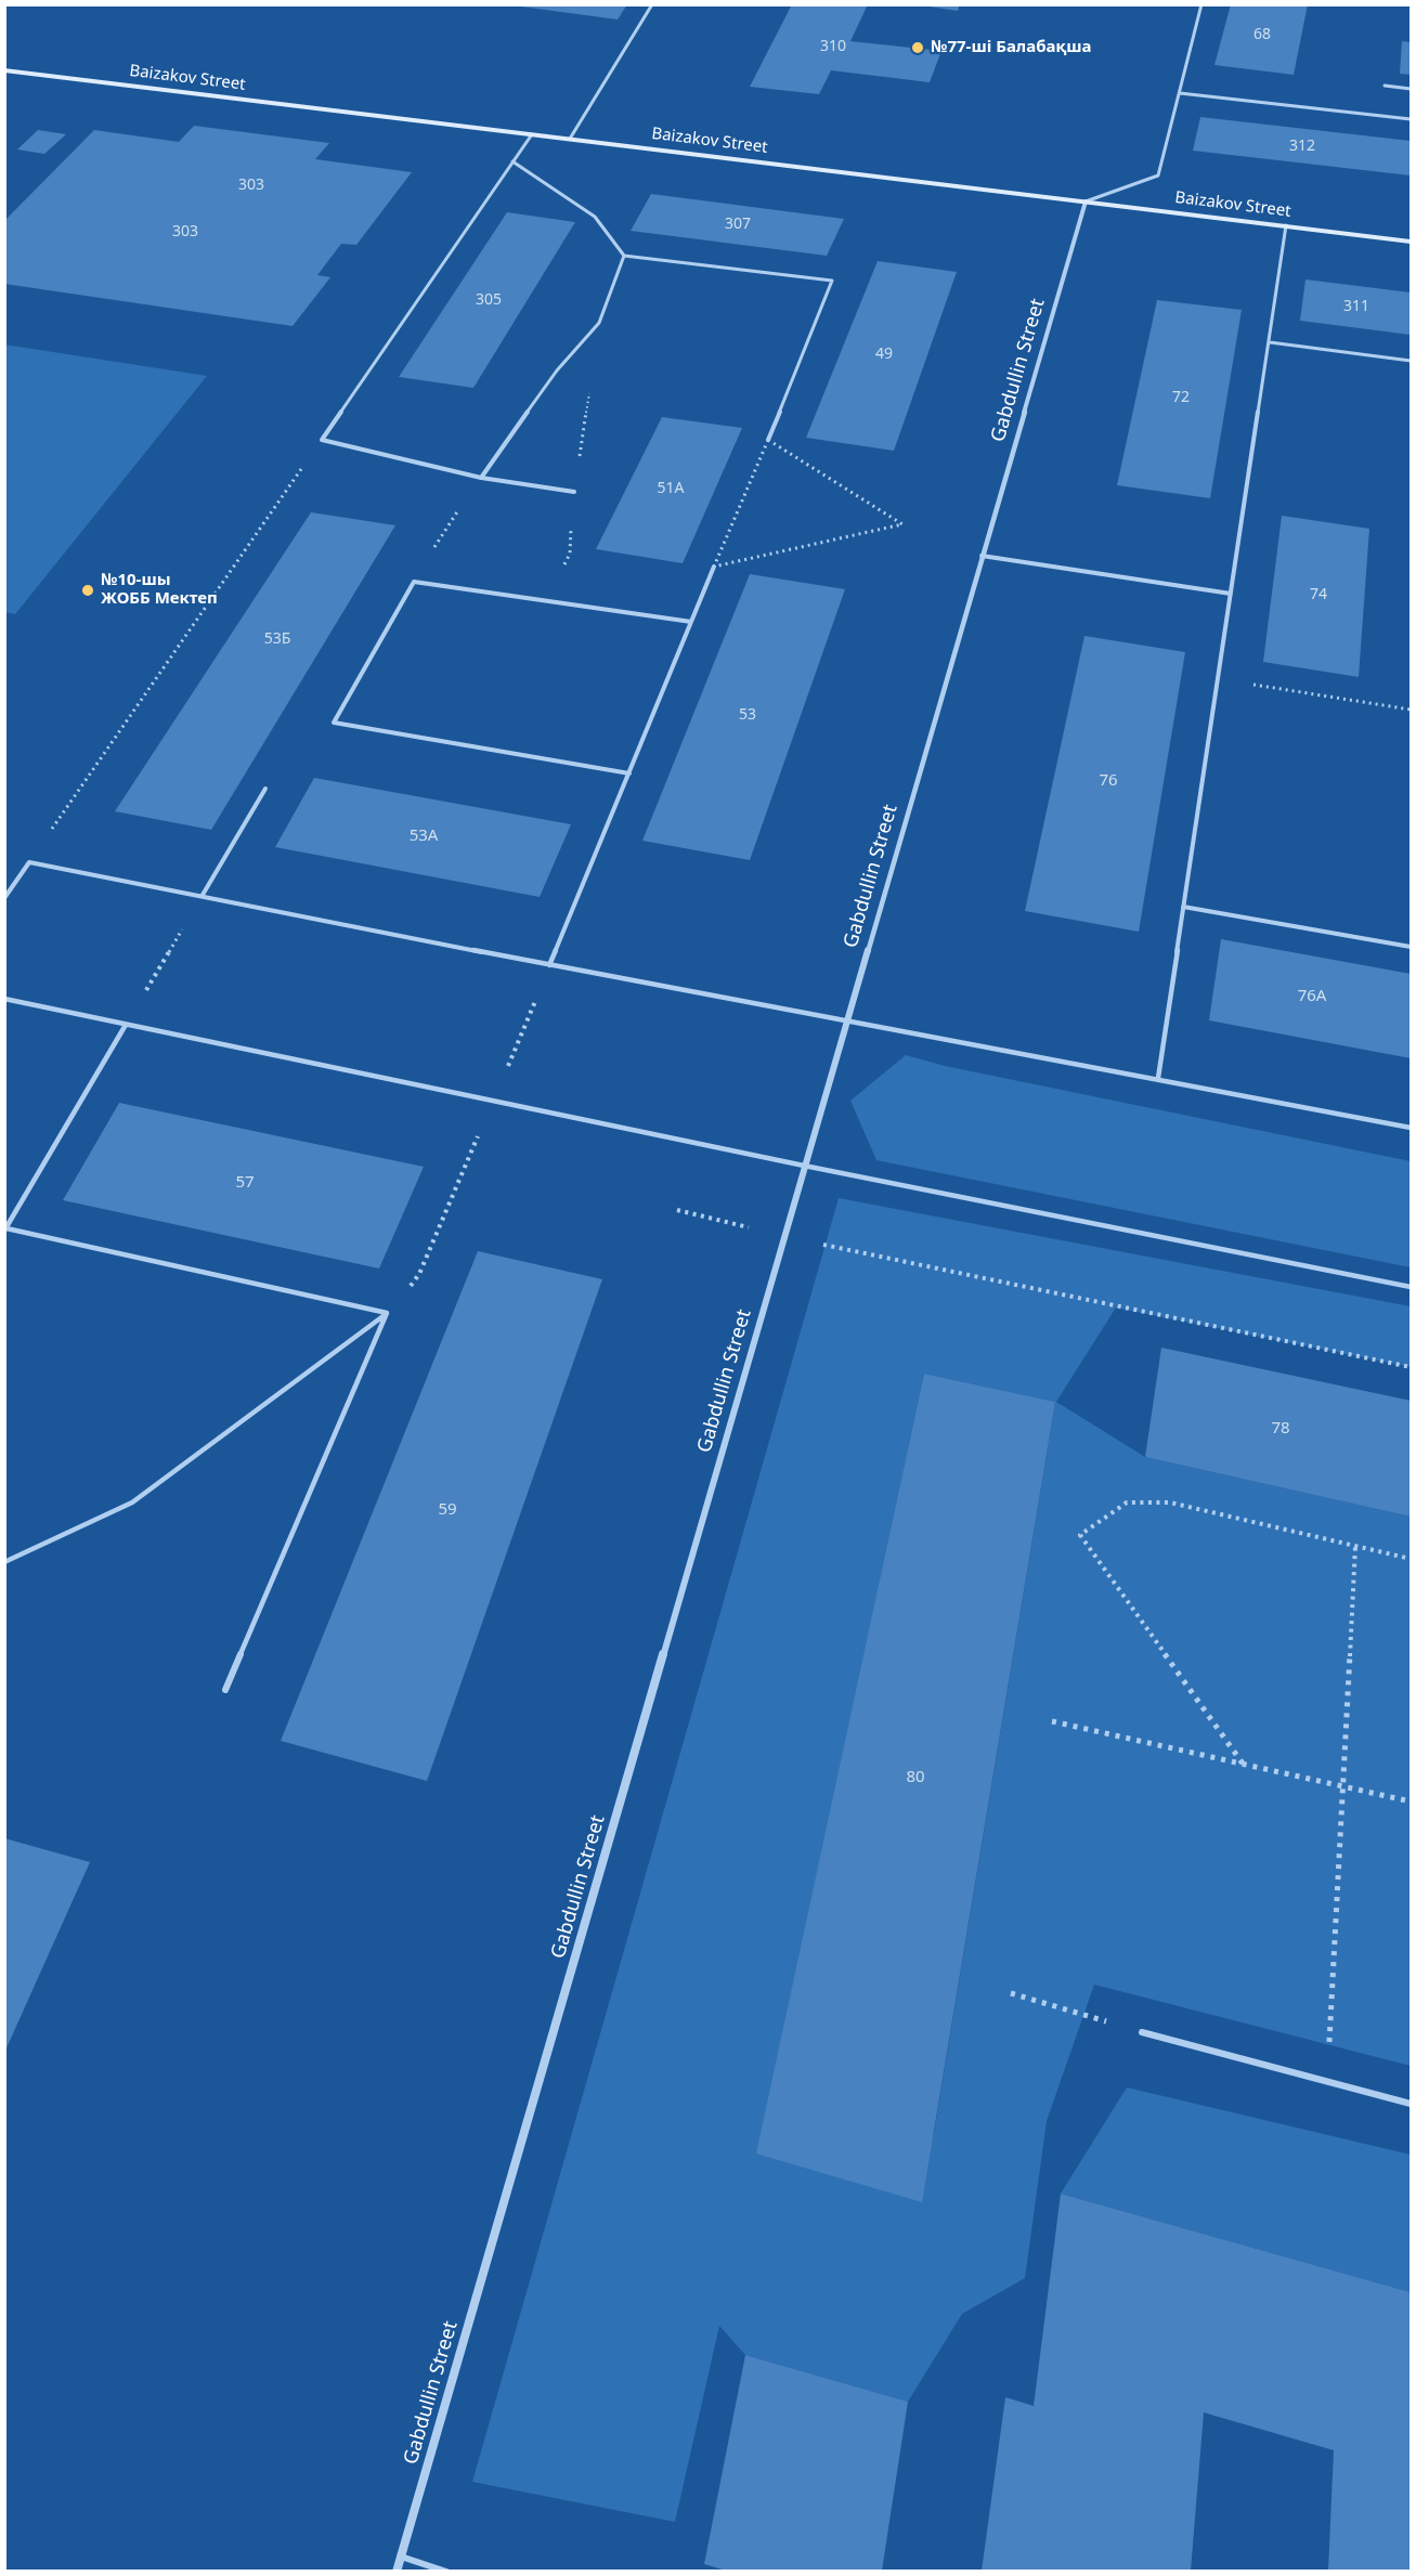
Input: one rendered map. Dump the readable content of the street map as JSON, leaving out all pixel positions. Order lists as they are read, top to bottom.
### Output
{
  "streets": {
    "street": ["Baizakov Street", "Gabdullin Street"]
  },
  "crossings": [
    ["Baizakov Street", "Gabdullin Street"]
  ],
  "places": ["№77-ші Балабақша", "№10-шы ЖОББ Мектеп"],
  "house_numbers": [
    "68",
    "310",
    "312",
    "303",
    "307",
    "303",
    "305",
    "311",
    "49",
    "72",
    "51А",
    "74",
    "53Б",
    "53",
    "76",
    "53А",
    "76А",
    "57",
    "78",
    "59",
    "80"
  ]
}
